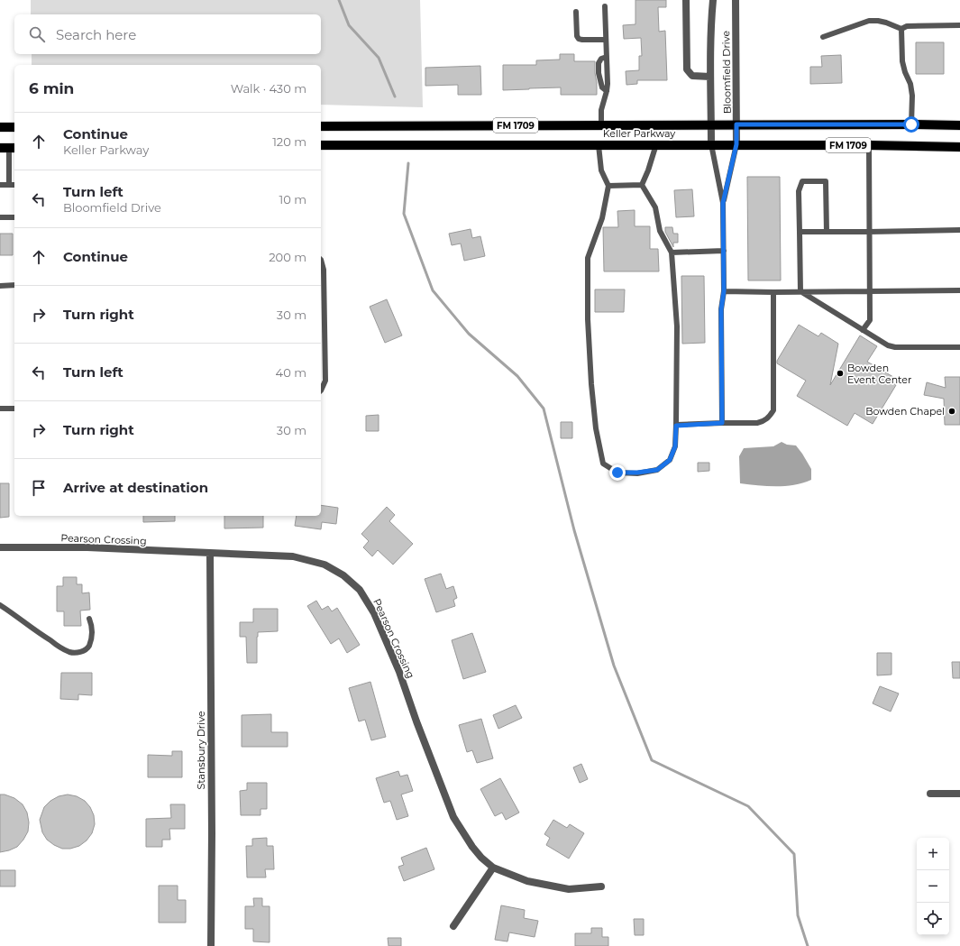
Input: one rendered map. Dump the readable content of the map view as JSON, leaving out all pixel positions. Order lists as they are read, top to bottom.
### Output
{
  "streets": {
    "main road": ["FM 1709", "Keller Parkway"],
    "street": ["Bloomfield Drive", "Pearson Crossing", "Stansbury Drive"]
  },
  "crossings": [
    ["Bloomfield Drive", "Keller Parkway"],
    ["Pearson Crossing", "Stansbury Drive"]
  ],
  "places": ["Bowden Event Center", "Bowden Chapel"],
  "page": {
    "search": "Search here",
    "heading": ["6 min", "Walk · 430 m"],
    "list": [
      ["Continue", "Keller Parkway", "120 m"],
      ["Turn left", "Bloomfield Drive", "10 m"],
      ["Continue", "200 m"],
      ["Turn right", "30 m"],
      ["Turn left", "40 m"],
      ["Turn right", "30 m"],
      "Arrive at destination"
    ],
    "map_buttons": ["+", "−"]
  }
}
